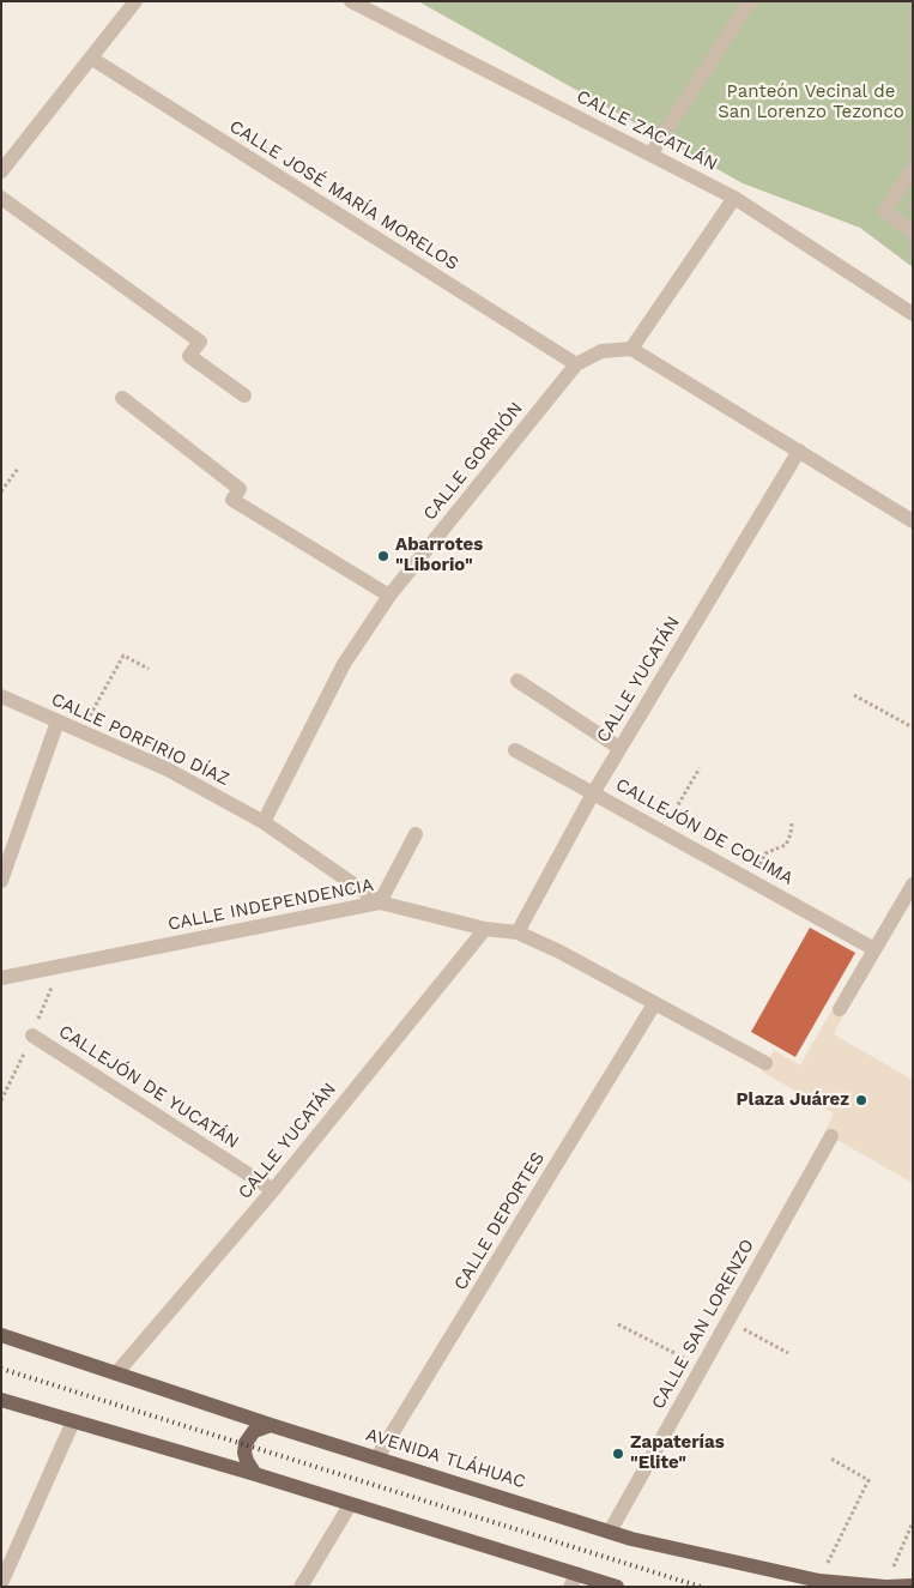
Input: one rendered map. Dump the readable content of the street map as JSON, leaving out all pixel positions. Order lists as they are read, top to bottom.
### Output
{
  "streets": {
    "main road": ["AVENIDA TLÁHUAC"],
    "street": [
      "CALLE ZACATLÁN",
      "CALLE JOSÉ MARÍA MORELOS",
      "CALLE GORRIÓN",
      "CALLE YUCATÁN",
      "CALLE PORFIRIO DÍAZ",
      "CALLEJÓN DE COLIMA",
      "CALLE INDEPENDENCIA",
      "CALLEJÓN DE YUCATÁN",
      "CALLE DEPORTES",
      "CALLE SAN LORENZO"
    ]
  },
  "crossings": [
    ["CALLE JOSÉ MARÍA MORELOS", "CALLE GORRIÓN"],
    ["CALLE GORRIÓN", "CALLE PORFIRIO DÍAZ"],
    ["CALLE YUCATÁN", "CALLEJÓN DE COLIMA"],
    ["CALLE YUCATÁN", "CALLE INDEPENDENCIA"],
    ["CALLE YUCATÁN", "CALLEJÓN DE YUCATÁN"],
    ["CALLE YUCATÁN", "AVENIDA TLÁHUAC"],
    ["CALLE PORFIRIO DÍAZ", "CALLE INDEPENDENCIA"],
    ["CALLE INDEPENDENCIA", "CALLEJÓN DE YUCATÁN"],
    ["CALLE INDEPENDENCIA", "CALLE DEPORTES"],
    ["CALLE DEPORTES", "AVENIDA TLÁHUAC"],
    ["CALLE SAN LORENZO", "AVENIDA TLÁHUAC"]
  ],
  "parks": ["Panteón Vecinal de San Lorenzo Tezonco"],
  "places": ["Abarrotes \"Liborio\"", "Plaza Juárez", "Zapaterías \"Elite\""]
}
